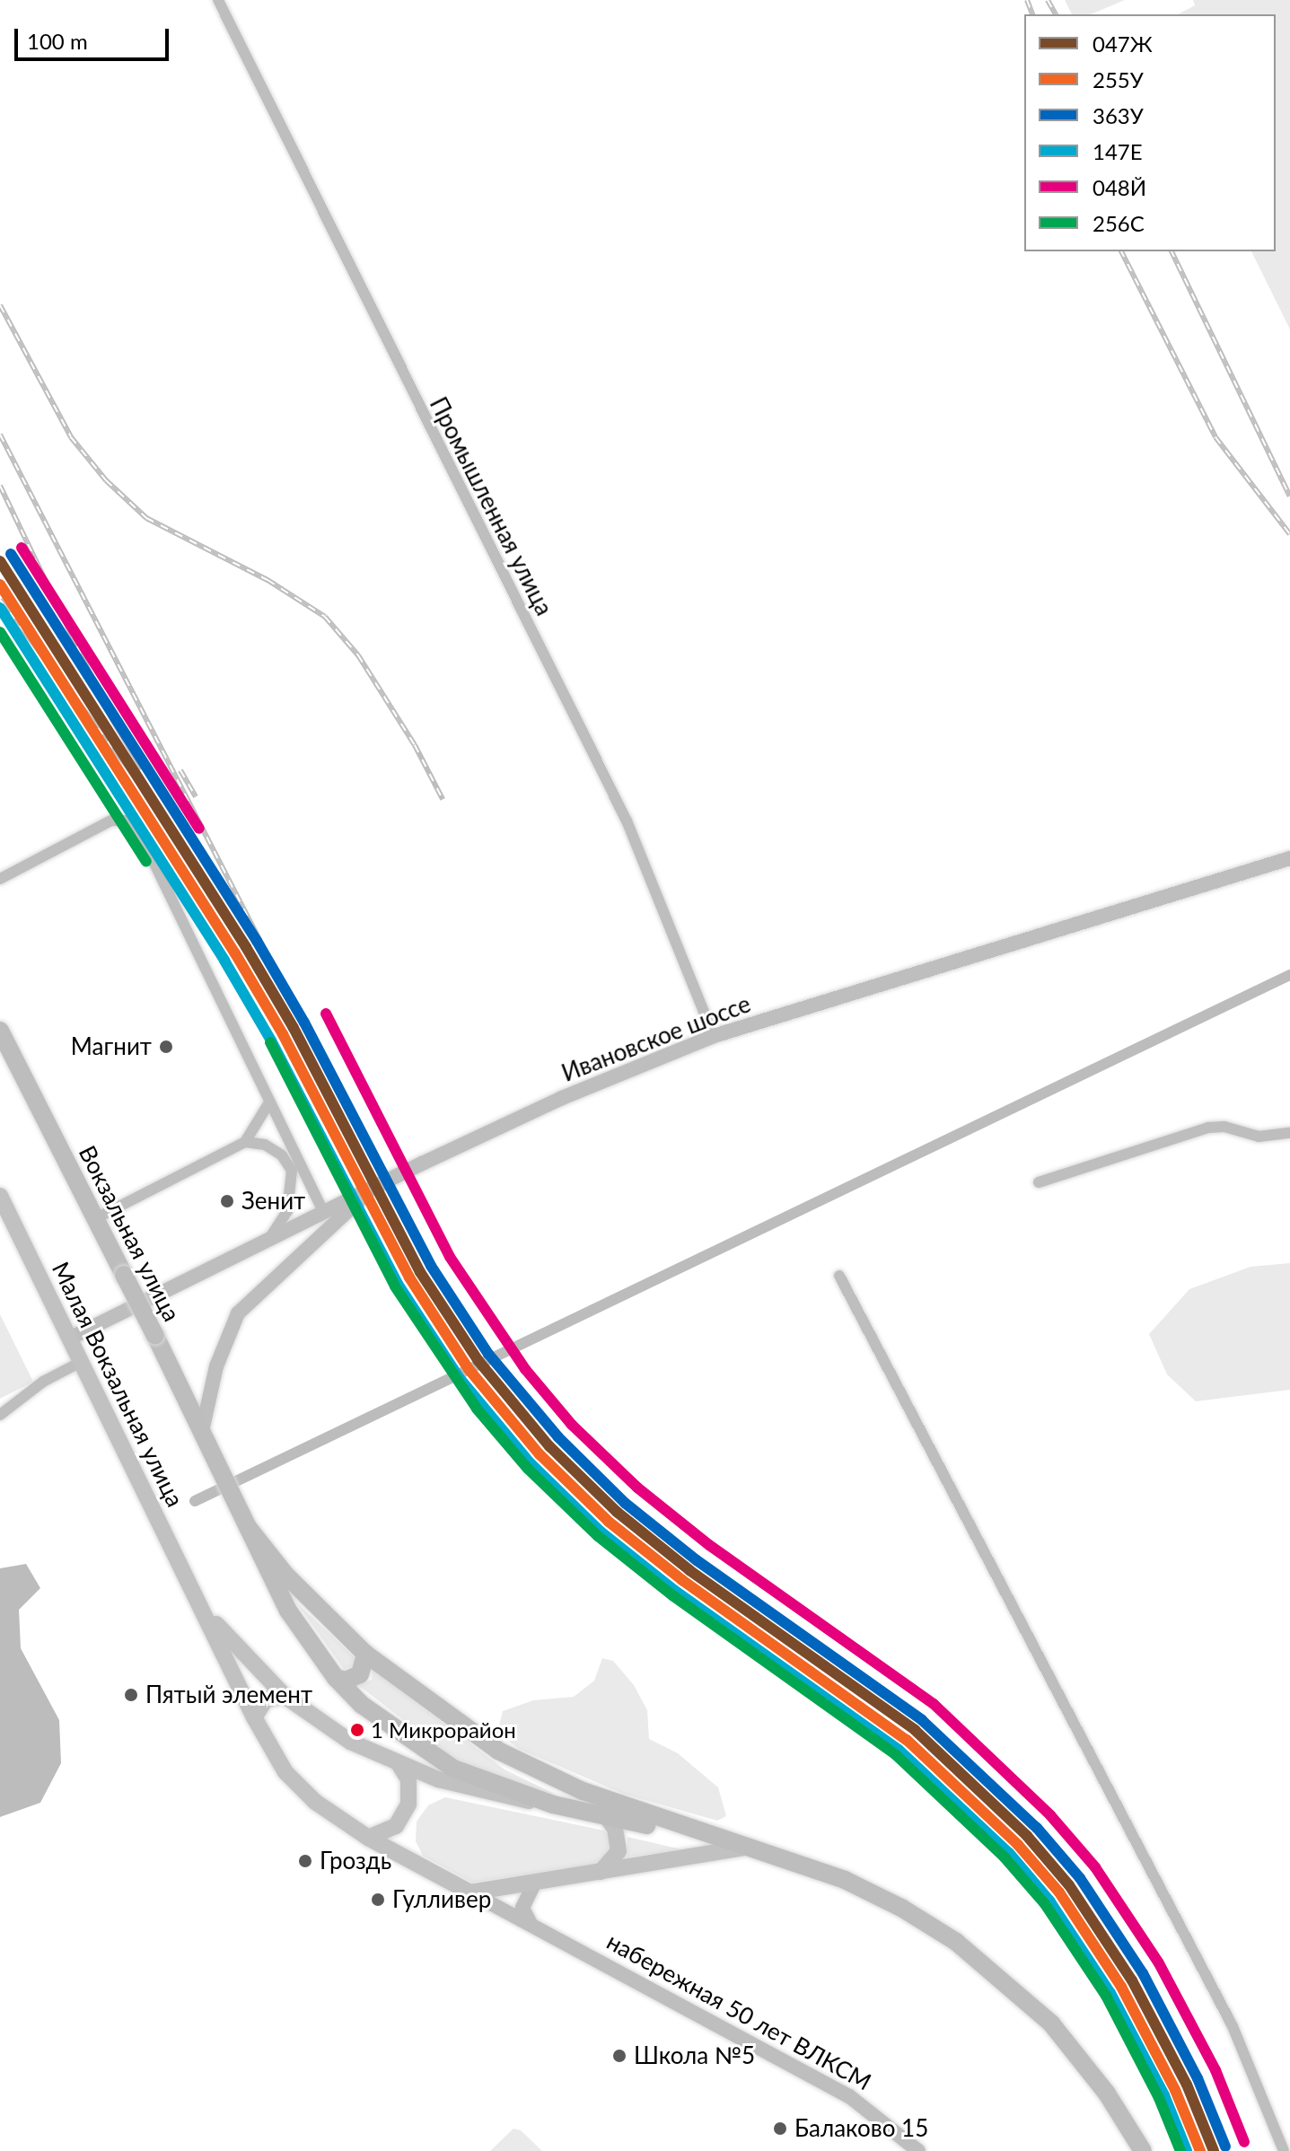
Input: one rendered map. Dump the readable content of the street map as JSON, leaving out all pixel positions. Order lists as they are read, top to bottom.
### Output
{
  "streets": {
    "highway": ["Вокзальная улица"],
    "main road": ["Малая Вокзальная улица"],
    "street": ["Промышленная улица", "Ивановское шоссе", "набережная 50 лет ВЛКСМ"]
  },
  "crossings": [
    ["Промышленная улица", "Ивановское шоссе"],
    ["Ивановское шоссе", "Малая Вокзальная улица"]
  ],
  "places": [
    "Магнит",
    "Зенит",
    "Пятый элемент",
    "1 Микрорайон",
    "Гроздь",
    "Гулливер",
    "Школа №5",
    "Балаково 15"
  ],
  "lines": [
    "transit line 048Й",
    "transit line 363У",
    "transit line 047Ж",
    "transit line 255У",
    "transit line 147Е",
    "transit line 256С"
  ],
  "legend": [
    "047Ж",
    "255У",
    "363У",
    "147Е",
    "048Й",
    "256С"
  ],
  "scale_bar": "100 m"
}
